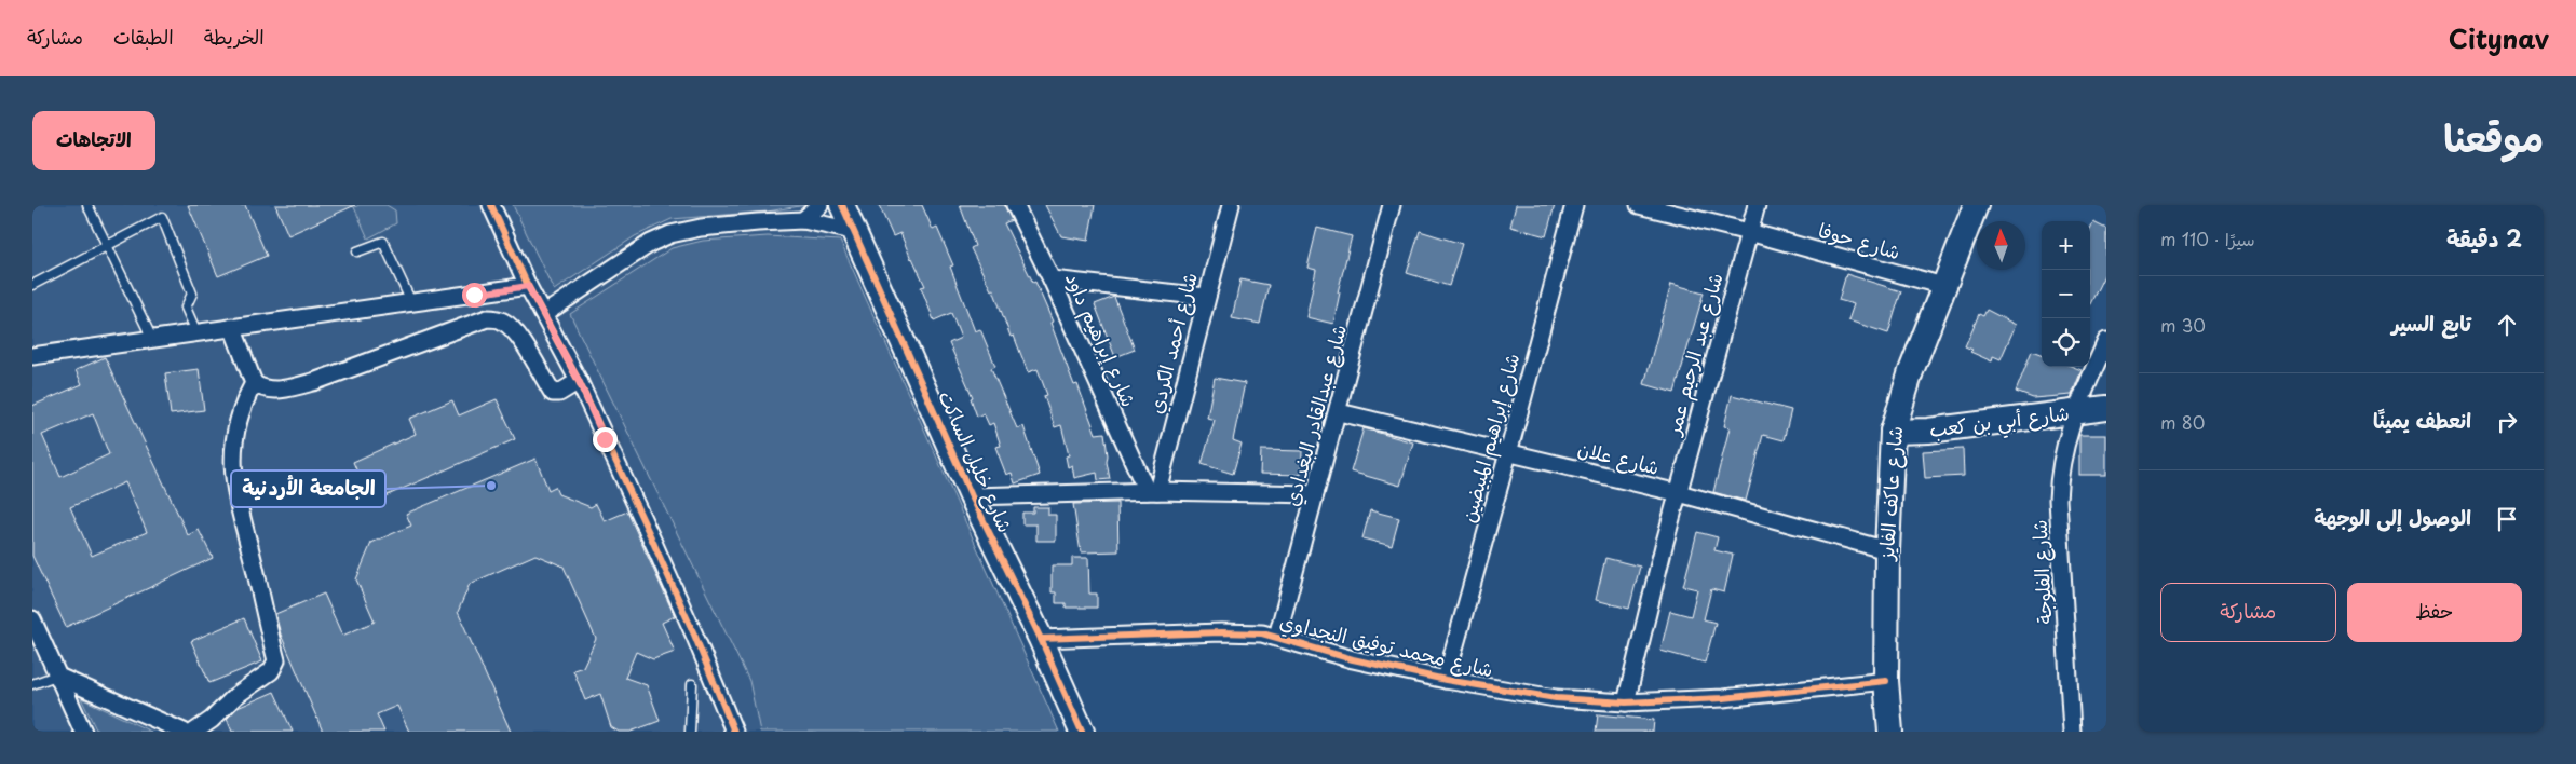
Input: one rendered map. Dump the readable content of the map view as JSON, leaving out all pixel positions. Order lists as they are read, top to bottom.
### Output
{
  "streets": {
    "street": [
      "شارع حوفا",
      "شارع إبراهيم داود",
      "شارع أحمد الكردي",
      "شارع عبد الرحيم عمر",
      "شارع عبدالقادر البغدادي",
      "شارع أبي بن كعب",
      "شارع إبراهيم المبيضين",
      "شارع علان",
      "شارع خليل الساكت",
      "شارع عاكف الفايز",
      "شارع الفلوجة",
      "شارع محمد توفيق النجداوي"
    ]
  },
  "crossings": [
    ["شارع حوفا", "شارع عبد الرحيم عمر"],
    ["شارع حوفا", "شارع عاكف الفايز"],
    ["شارع إبراهيم داود", "شارع أحمد الكردي"],
    ["شارع عبد الرحيم عمر", "شارع علان"],
    ["شارع عبد الرحيم عمر", "شارع محمد توفيق النجداوي"],
    ["شارع عبدالقادر البغدادي", "شارع علان"],
    ["شارع عبدالقادر البغدادي", "شارع محمد توفيق النجداوي"],
    ["شارع أبي بن كعب", "شارع عاكف الفايز"],
    ["شارع أبي بن كعب", "شارع الفلوجة"],
    ["شارع إبراهيم المبيضين", "شارع علان"],
    ["شارع إبراهيم المبيضين", "شارع محمد توفيق النجداوي"],
    ["شارع علان", "شارع عاكف الفايز"],
    ["شارع خليل الساكت", "شارع محمد توفيق النجداوي"],
    ["شارع عاكف الفايز", "شارع محمد توفيق النجداوي"]
  ],
  "places": ["الجامعة الأردنية"],
  "north": "top",
  "page": {
    "header": "Citynav",
    "nav": ["الخريطة", "الطبقات", "مشاركة"],
    "title": "موقعنا",
    "buttons": [
      "الاتجاهات",
      ["حفظ", "مشاركة"]
    ],
    "heading": ["2 دقيقة", "سيرًا · 110 m"],
    "map_buttons": ["+", "−"],
    "list": [
      ["تابع السير", "30 m"],
      ["انعطف يمينًا", "80 m"],
      "الوصول إلى الوجهة"
    ]
  }
}
